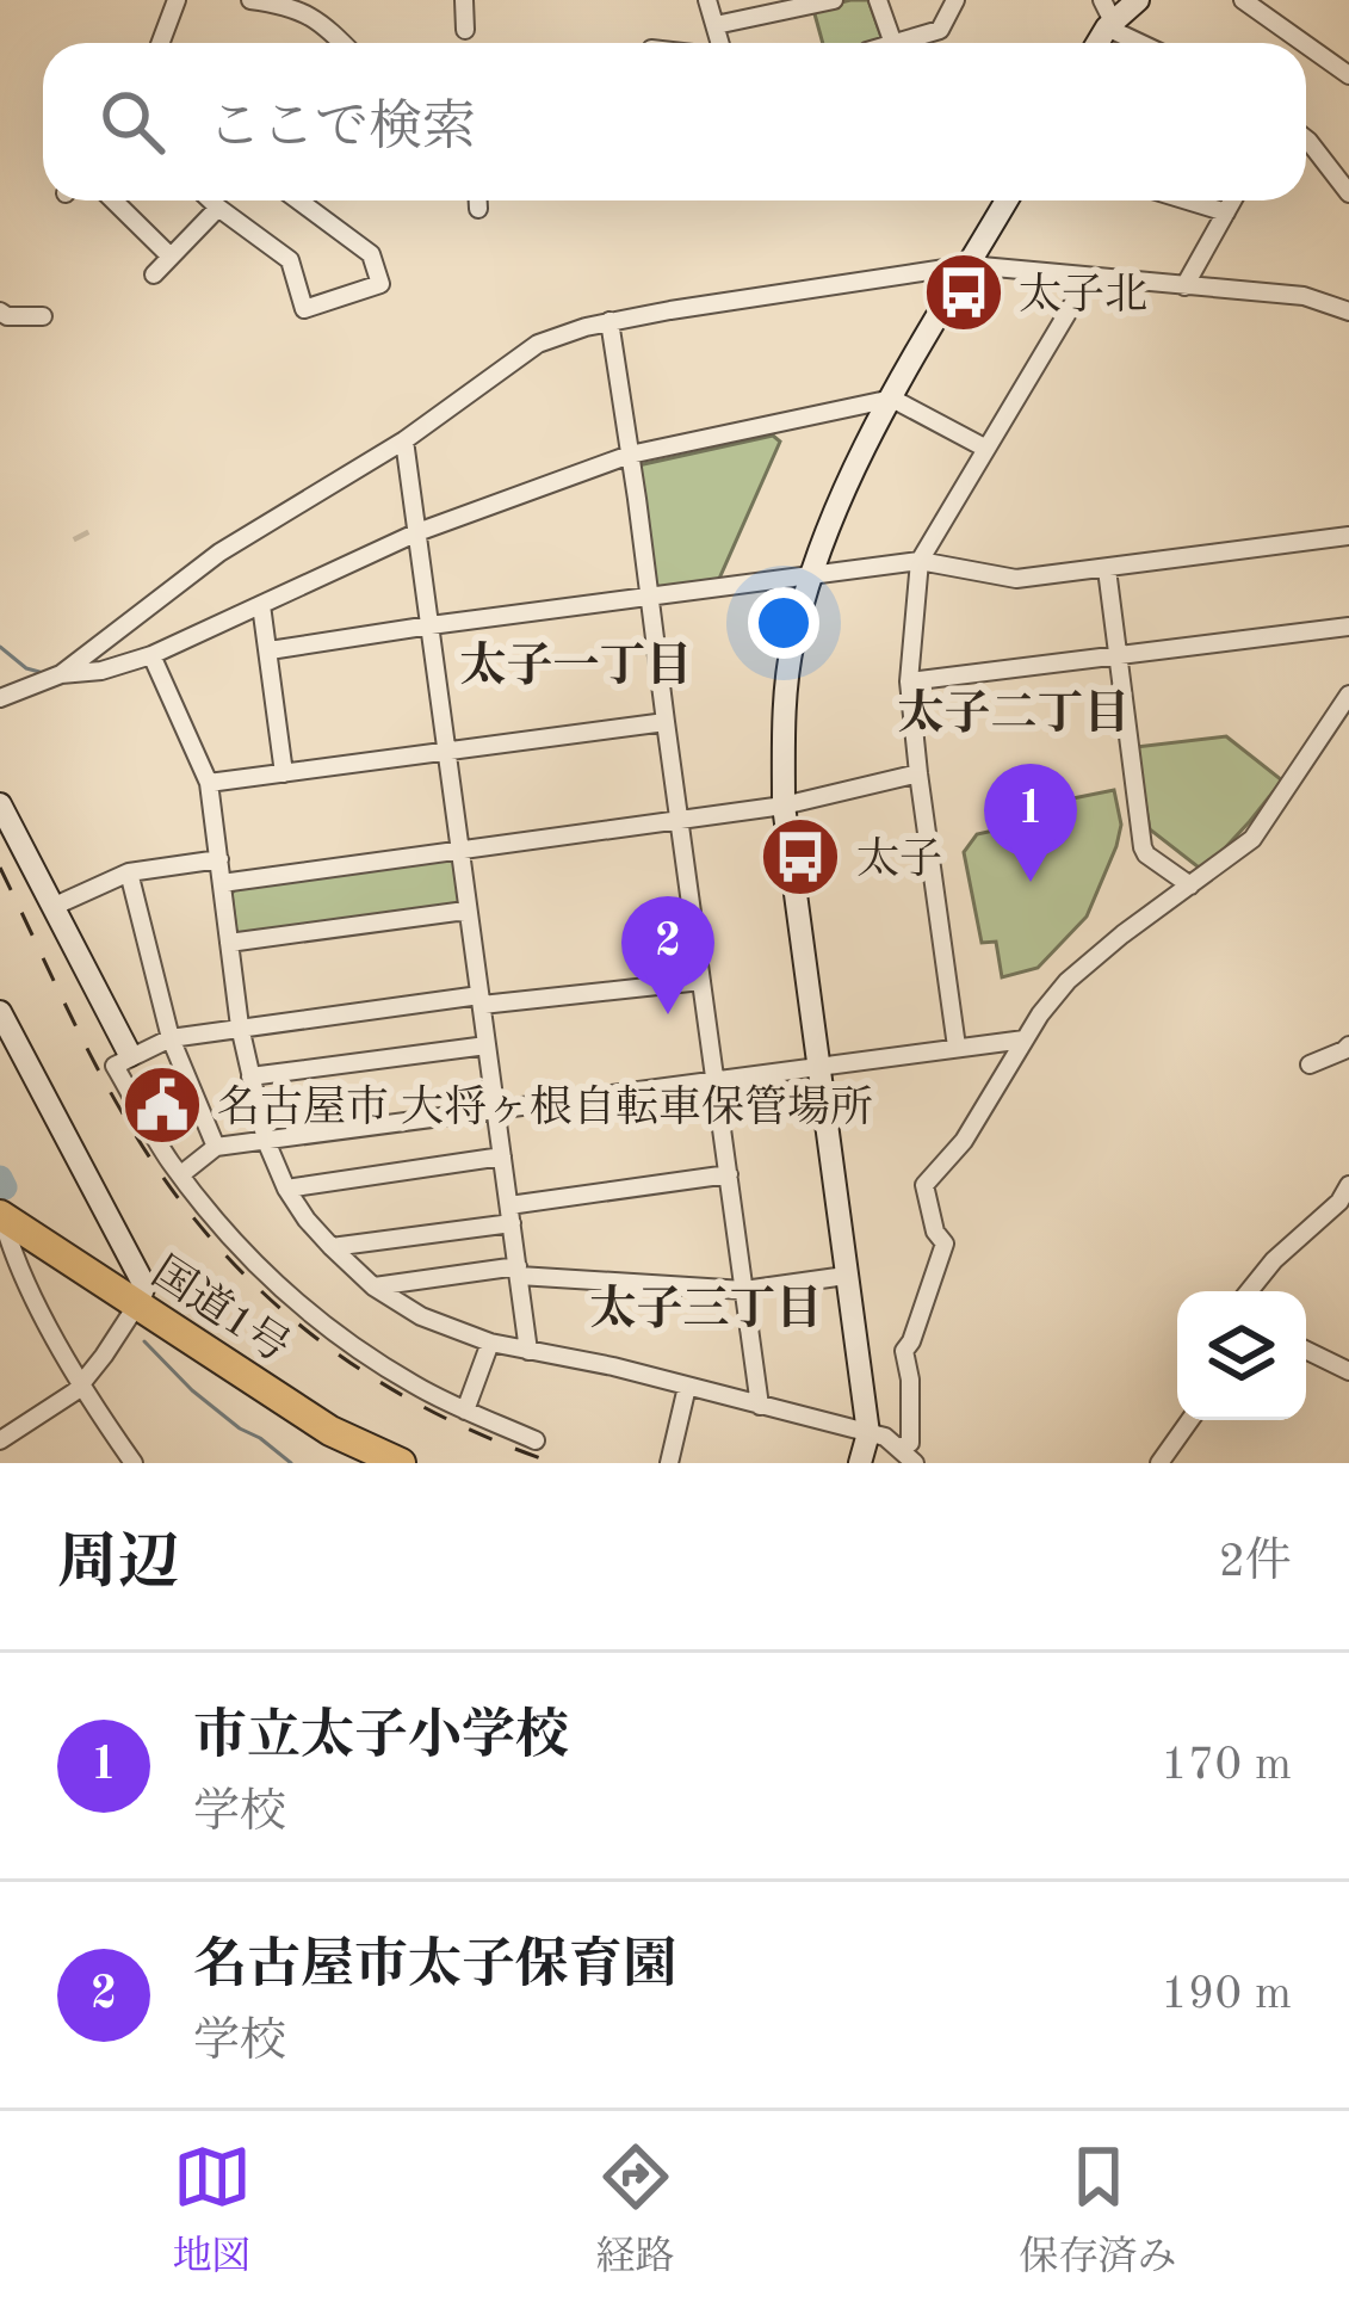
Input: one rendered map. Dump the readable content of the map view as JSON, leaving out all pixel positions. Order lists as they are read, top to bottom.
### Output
{
  "streets": {
    "highway": ["国道1号"]
  },
  "districts": ["太子一丁目", "太子二丁目", "太子三丁目"],
  "places": {
    "bus stop": ["太子北", "太子"],
    "public building": ["名古屋市 大将ヶ根自転車保管場所"]
  },
  "page": {
    "search": "ここで検索",
    "pins": ["1", "2"],
    "heading": ["周辺", "2件"],
    "list": [
      {
        "mark": "1",
        "name": "市立太子小学校",
        "note": "学校",
        "value": "170 m"
      },
      {
        "mark": "2",
        "name": "名古屋市太子保育園",
        "note": "学校",
        "value": "190 m"
      }
    ],
    "nav": ["地図", "経路", "保存済み"]
  }
}
